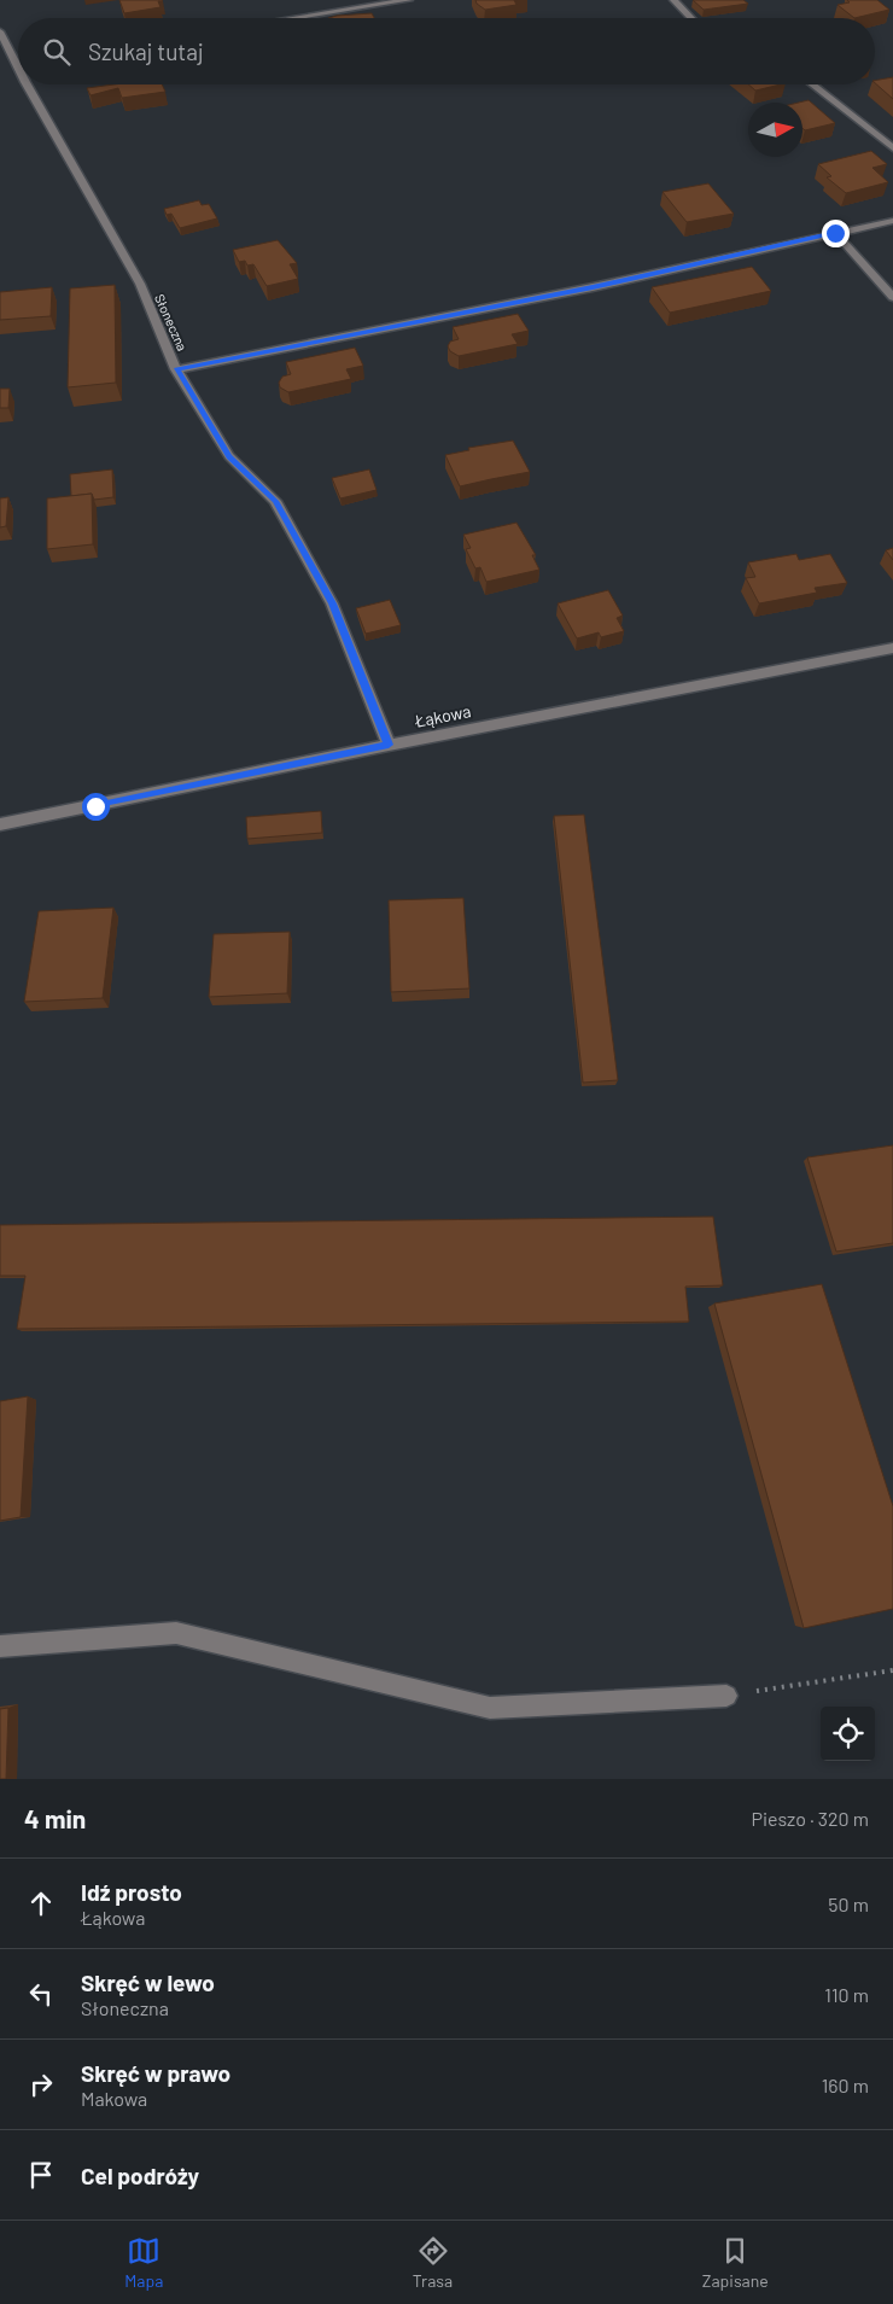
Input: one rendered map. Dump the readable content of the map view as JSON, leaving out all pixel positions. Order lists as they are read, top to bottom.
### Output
{
  "streets": {
    "street": ["Słoneczna", "Łąkowa"]
  },
  "crossings": [
    ["Słoneczna", "Łąkowa"]
  ],
  "north": "right",
  "page": {
    "search": "Szukaj tutaj",
    "heading": ["4 min", "Pieszo · 320 m"],
    "list": [
      ["Idź prosto", "Łąkowa", "50 m"],
      ["Skręć w lewo", "Słoneczna", "110 m"],
      ["Skręć w prawo", "Makowa", "160 m"],
      "Cel podróży"
    ],
    "nav": ["Mapa", "Trasa", "Zapisane"]
  }
}
